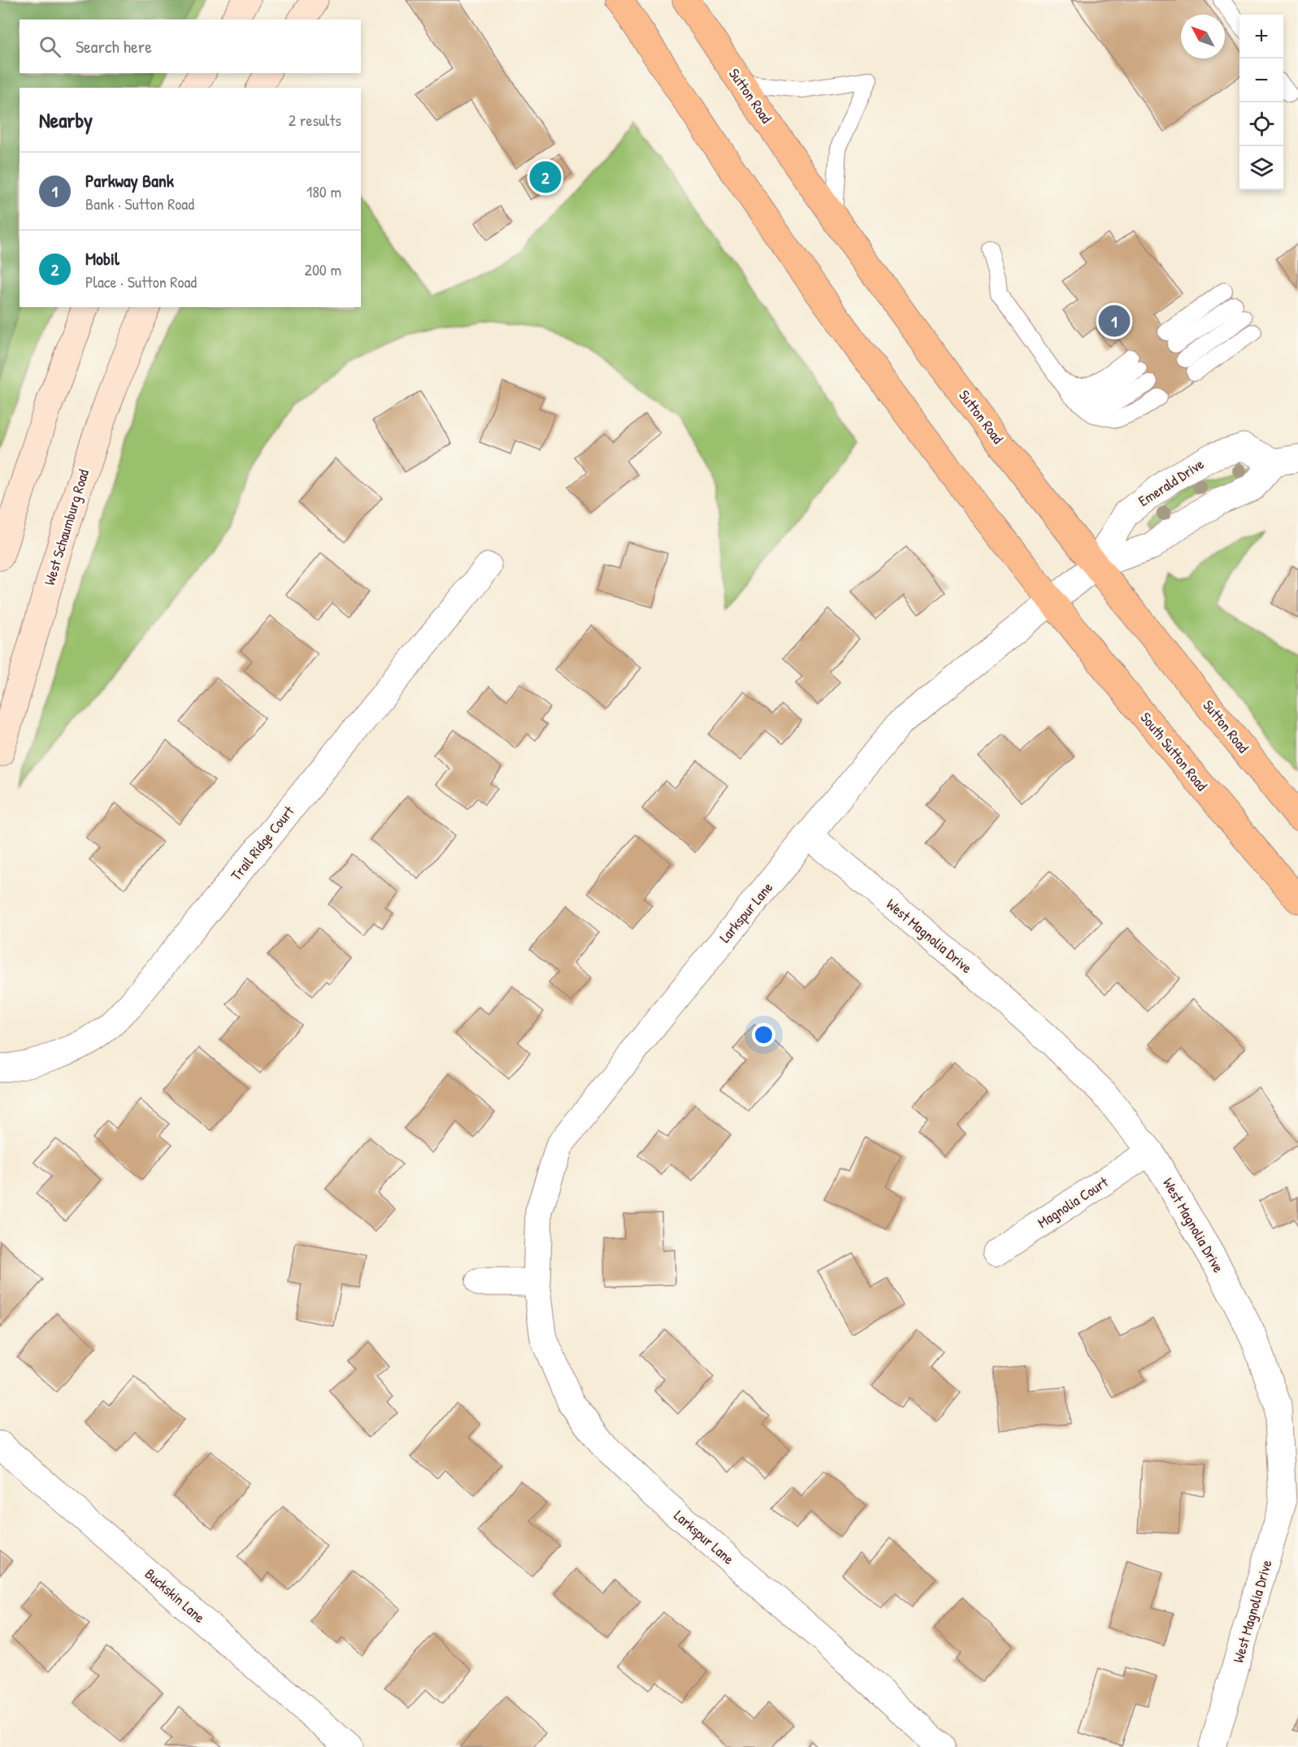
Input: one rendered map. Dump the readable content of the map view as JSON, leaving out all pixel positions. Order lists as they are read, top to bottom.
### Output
{
  "streets": {
    "main road": ["Sutton Road", "West Schaumburg Road", "South Sutton Road"],
    "street": [
      "Emerald Drive",
      "Trail Ridge Court",
      "Larkspur Lane",
      "West Magnolia Drive",
      "Magnolia Court",
      "Buckskin Lane"
    ]
  },
  "crossings": [
    ["Sutton Road", "Emerald Drive"],
    ["Emerald Drive", "South Sutton Road"],
    ["Emerald Drive", "Larkspur Lane"],
    ["South Sutton Road", "Larkspur Lane"],
    ["Larkspur Lane", "West Magnolia Drive"],
    ["West Magnolia Drive", "Magnolia Court"]
  ],
  "north": "top left",
  "page": {
    "map_buttons": ["+", "−"],
    "search": "Search here",
    "heading": ["Nearby", "2 results"],
    "list": [
      {
        "mark": "1",
        "name": "Parkway Bank",
        "note": "Bank · Sutton Road",
        "value": "180 m"
      },
      {
        "mark": "2",
        "name": "Mobil",
        "note": "Place · Sutton Road",
        "value": "200 m"
      }
    ],
    "pins": ["2", "1"]
  }
}
